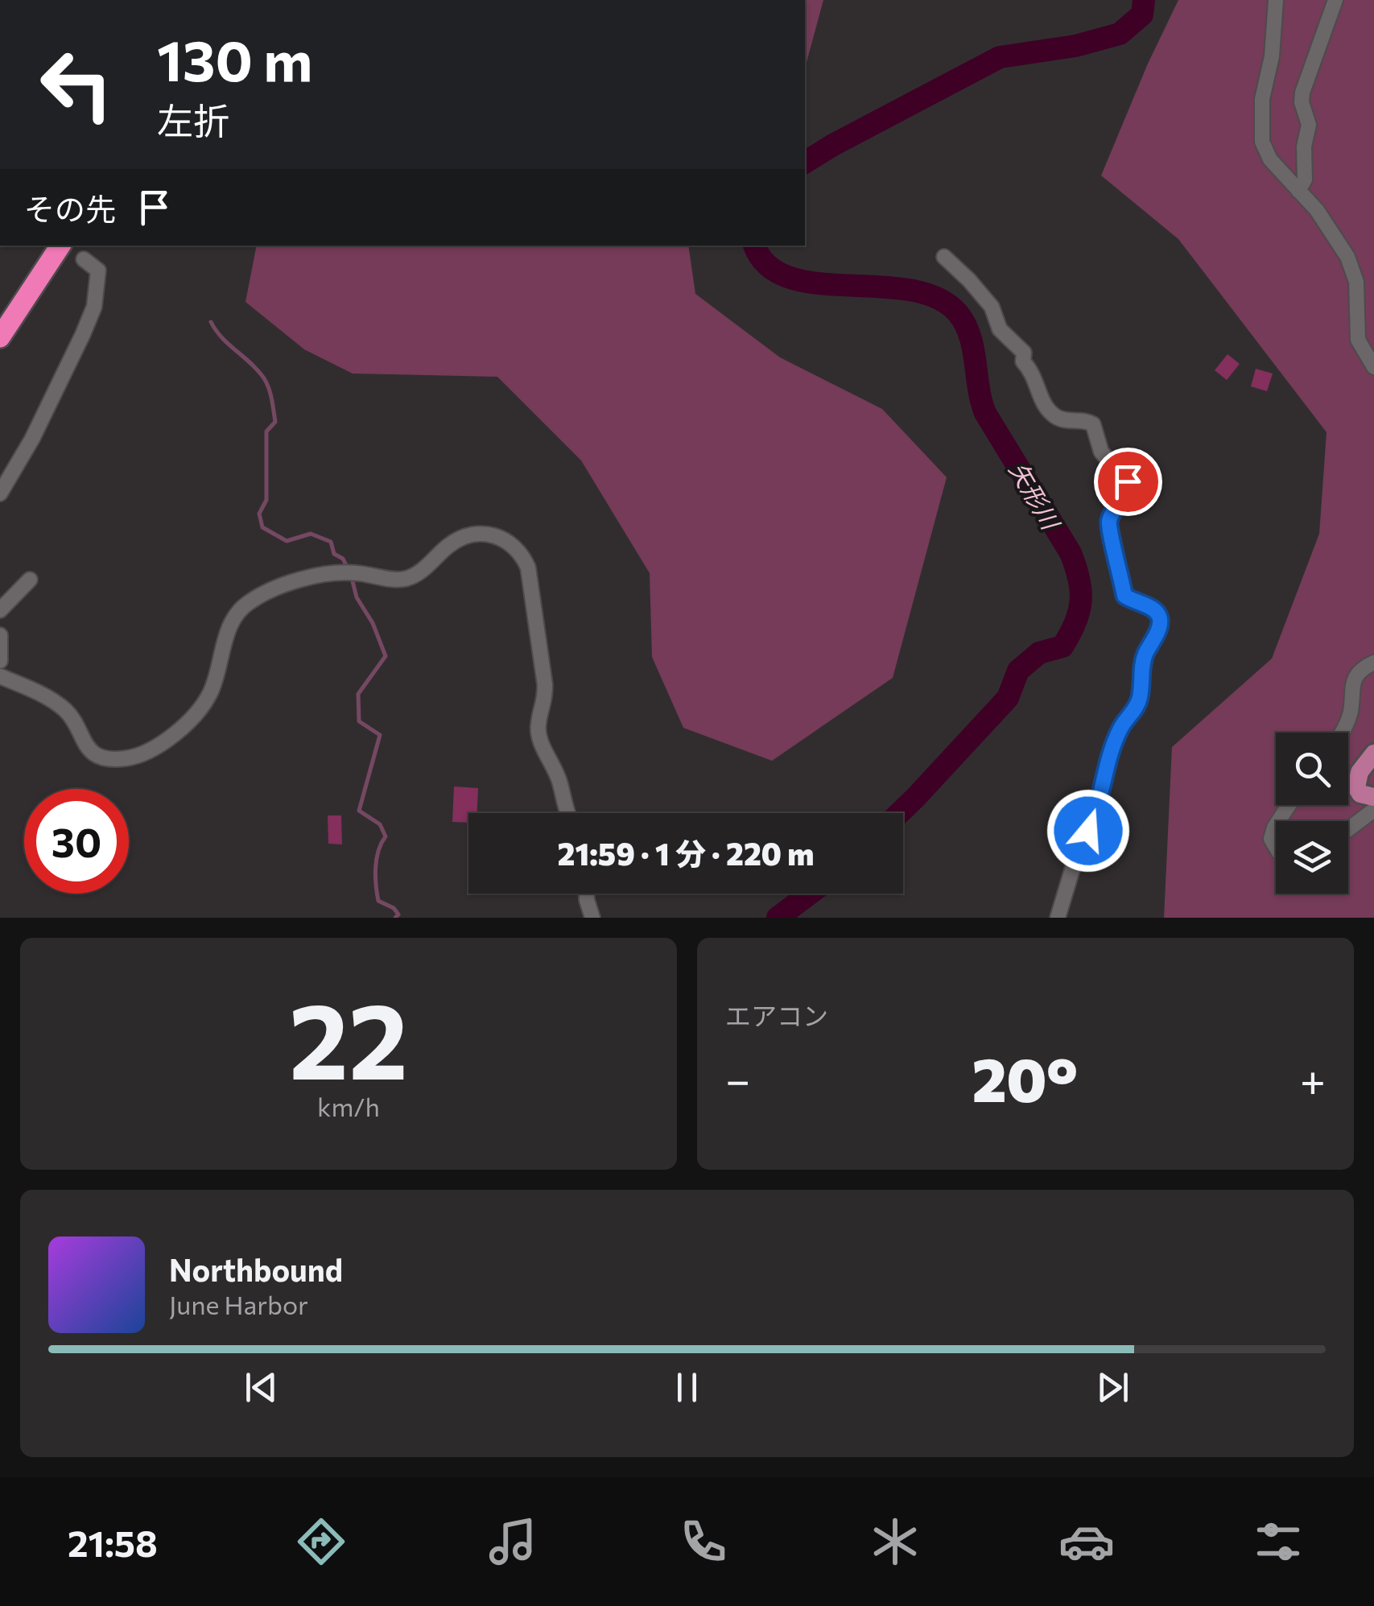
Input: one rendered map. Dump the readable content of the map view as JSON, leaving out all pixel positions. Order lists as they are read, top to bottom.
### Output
{
  "water": ["矢形川"],
  "page": {
    "turn": ["130 m", "左折"],
    "then": "その先",
    "limit": "30",
    "trip": "21:59 · 1 分 · 220 m",
    "tile": [
      ["22", "km/h"],
      "エアコン"
    ],
    "heat": ["−", "20°", "+"],
    "song": ["Northbound", "June Harbor"],
    "tabs": "21:58"
  }
}
